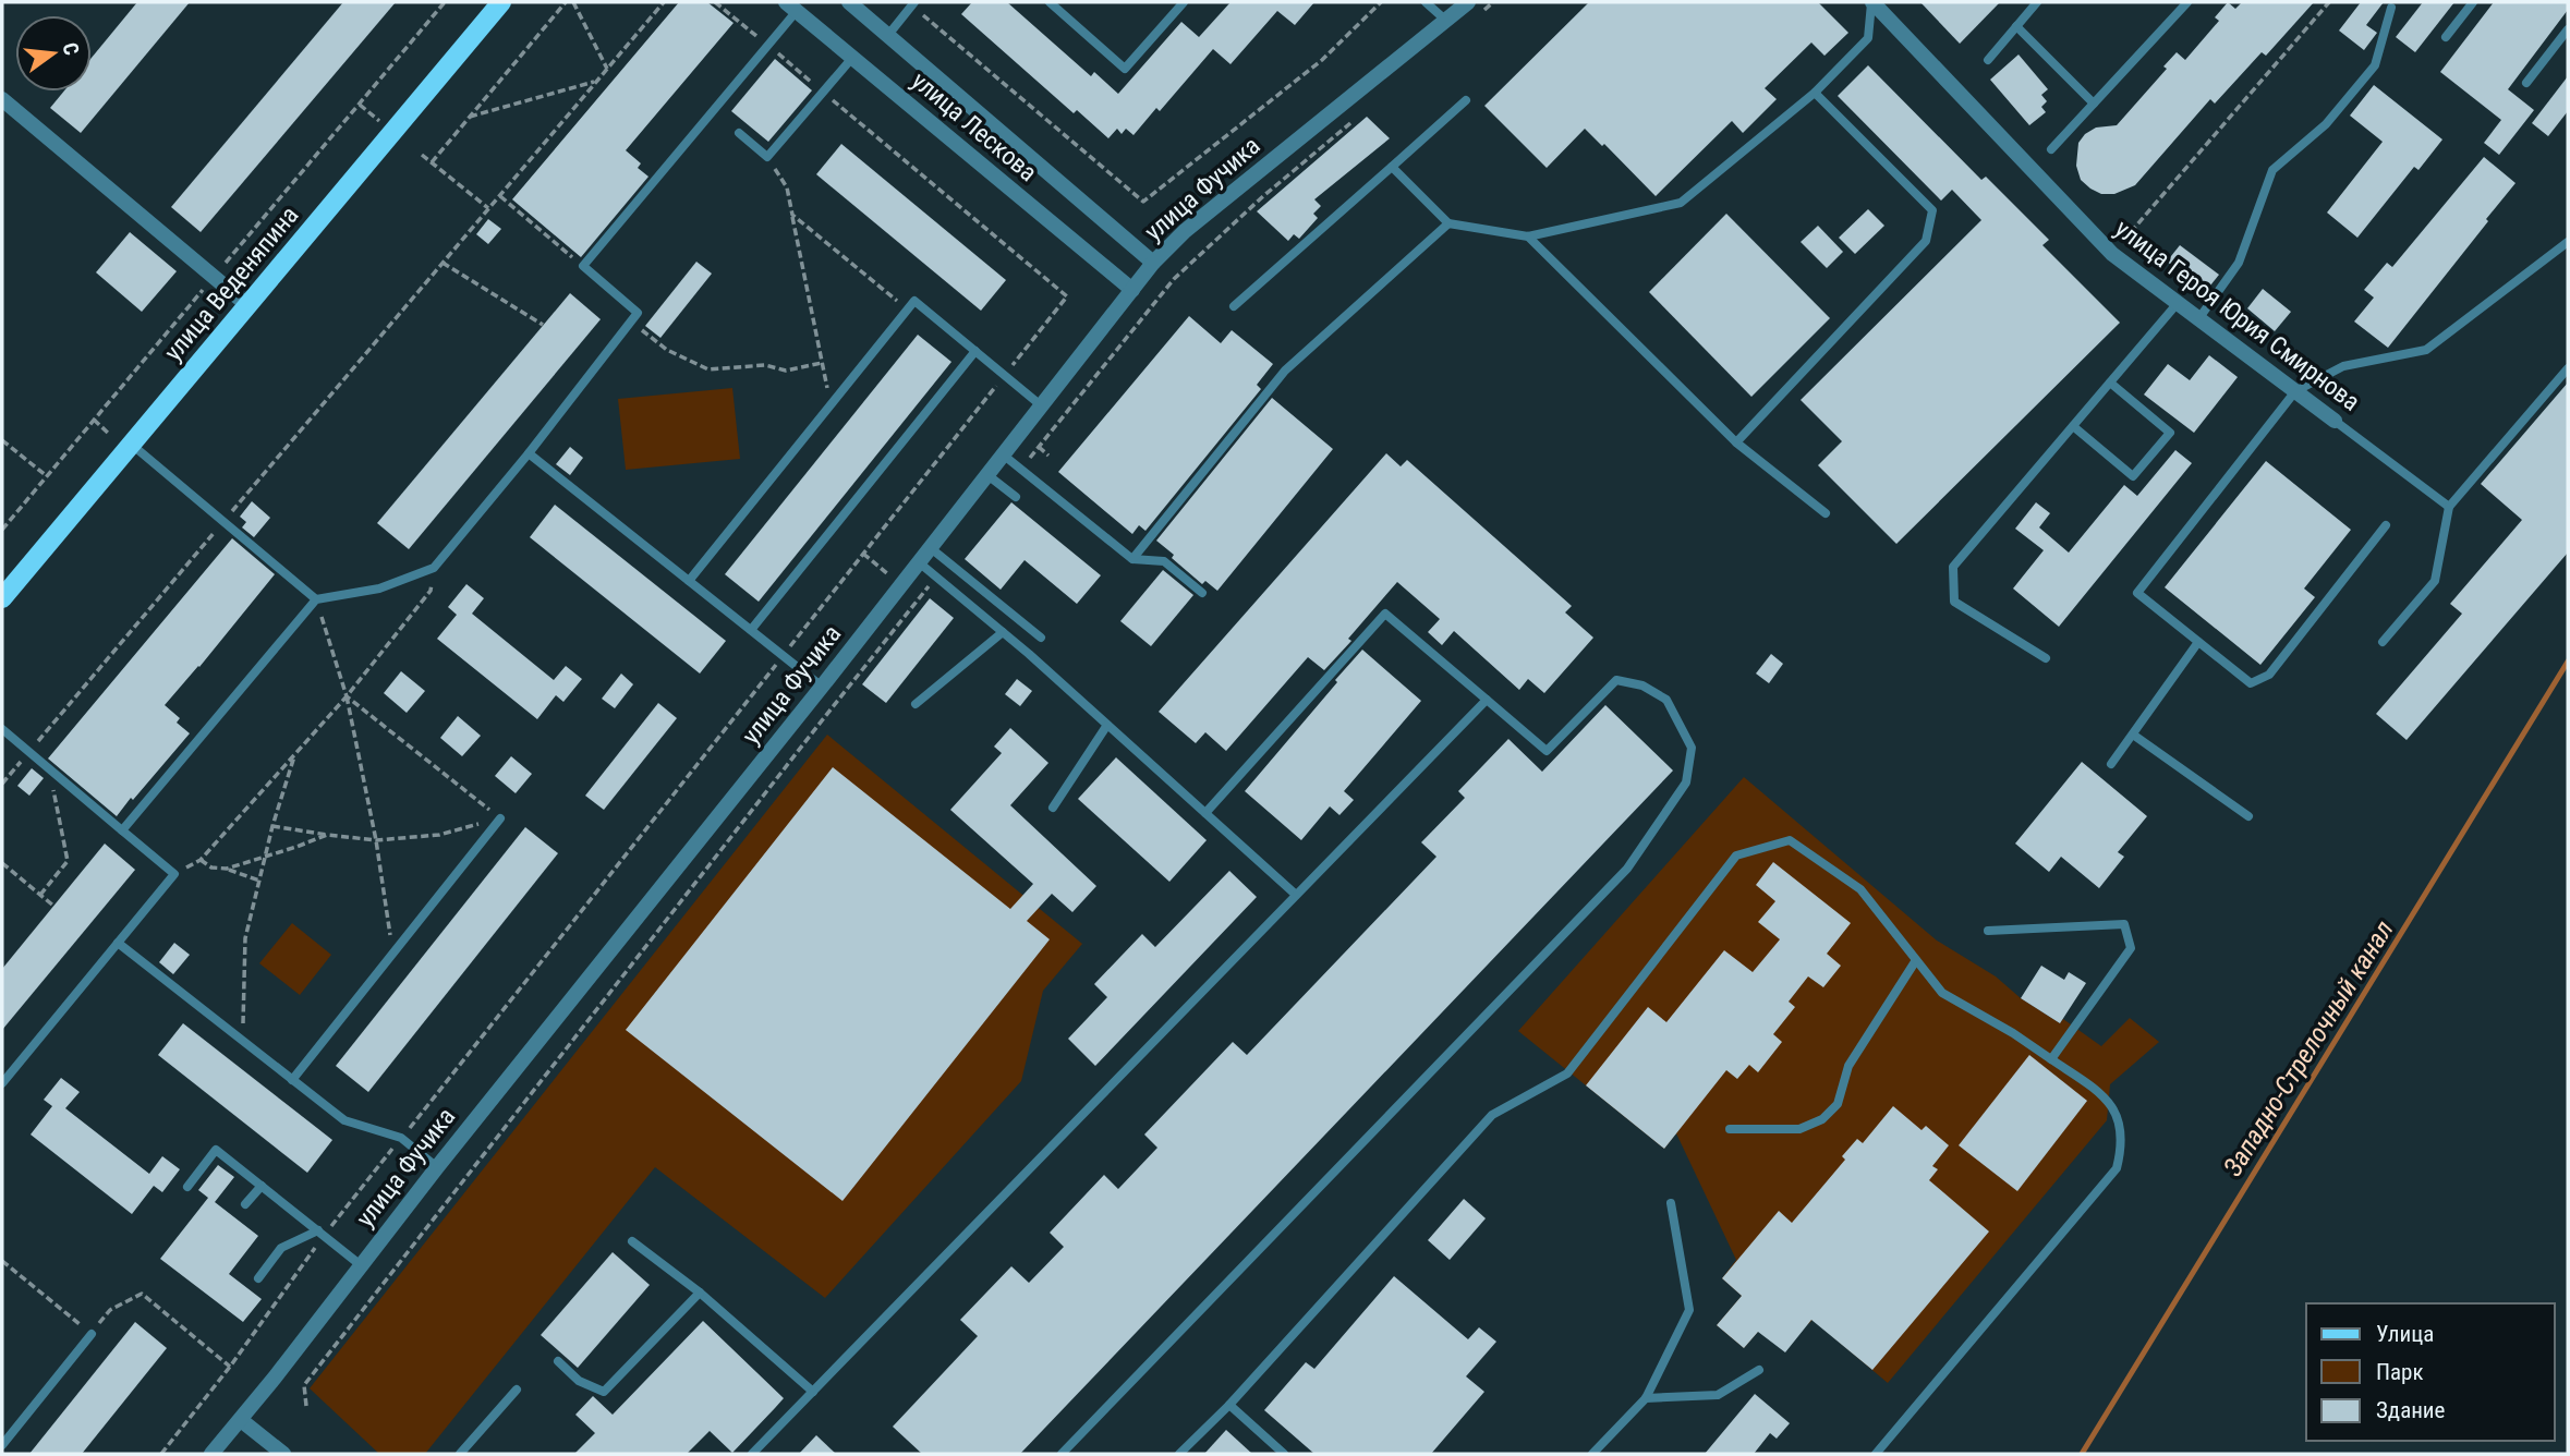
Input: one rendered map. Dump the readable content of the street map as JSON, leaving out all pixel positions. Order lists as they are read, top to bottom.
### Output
{
  "streets": {
    "main road": ["улица Веденяпина"],
    "street": ["улица Лескова", "улица Фучика", "улица Героя Юрия Смирнова"]
  },
  "crossings": [
    ["улица Лескова", "улица Фучика"]
  ],
  "water": ["Западно-Стрелочный канал"],
  "legend": ["Улица", "Парк", "Здание"],
  "north": "right"
}
